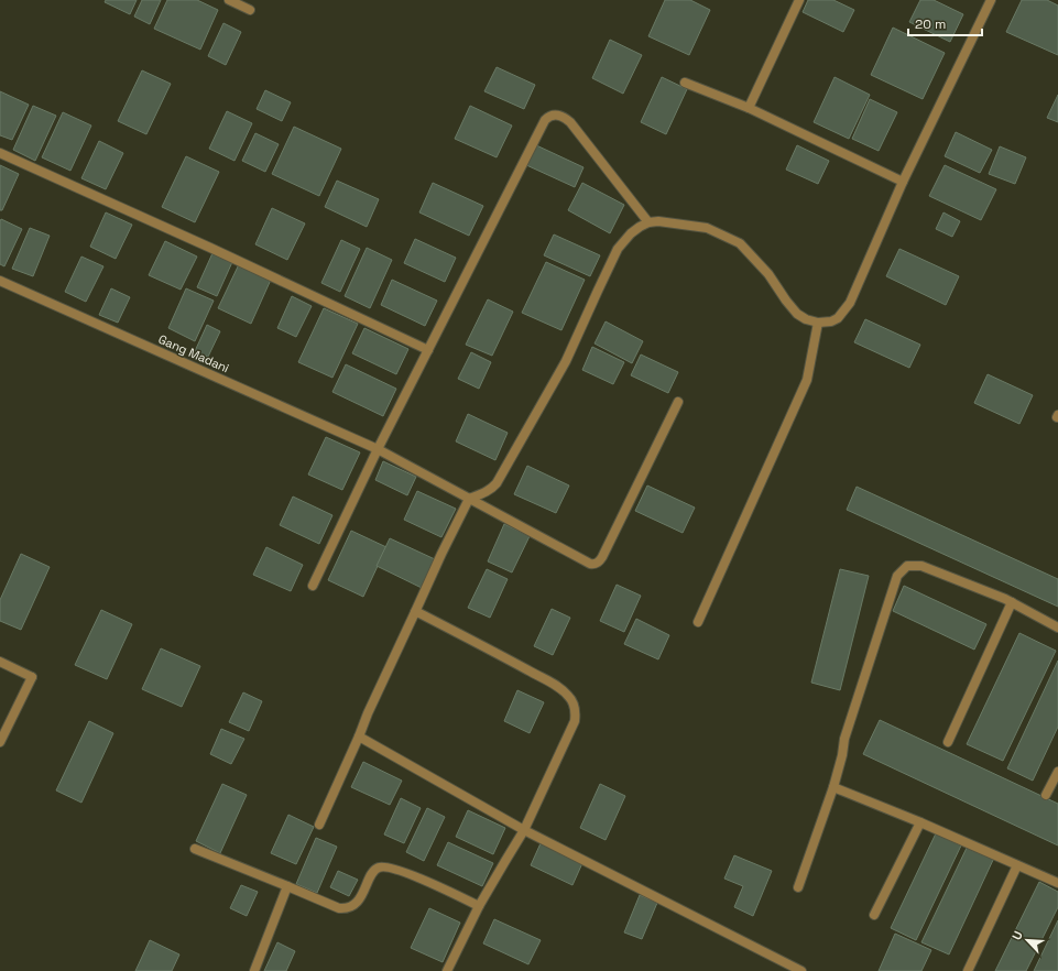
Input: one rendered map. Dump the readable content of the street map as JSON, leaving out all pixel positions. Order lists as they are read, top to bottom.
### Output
{
  "streets": {
    "street": ["Gang Madani"]
  },
  "scale_bar": "20 m",
  "north": "top left"
}
